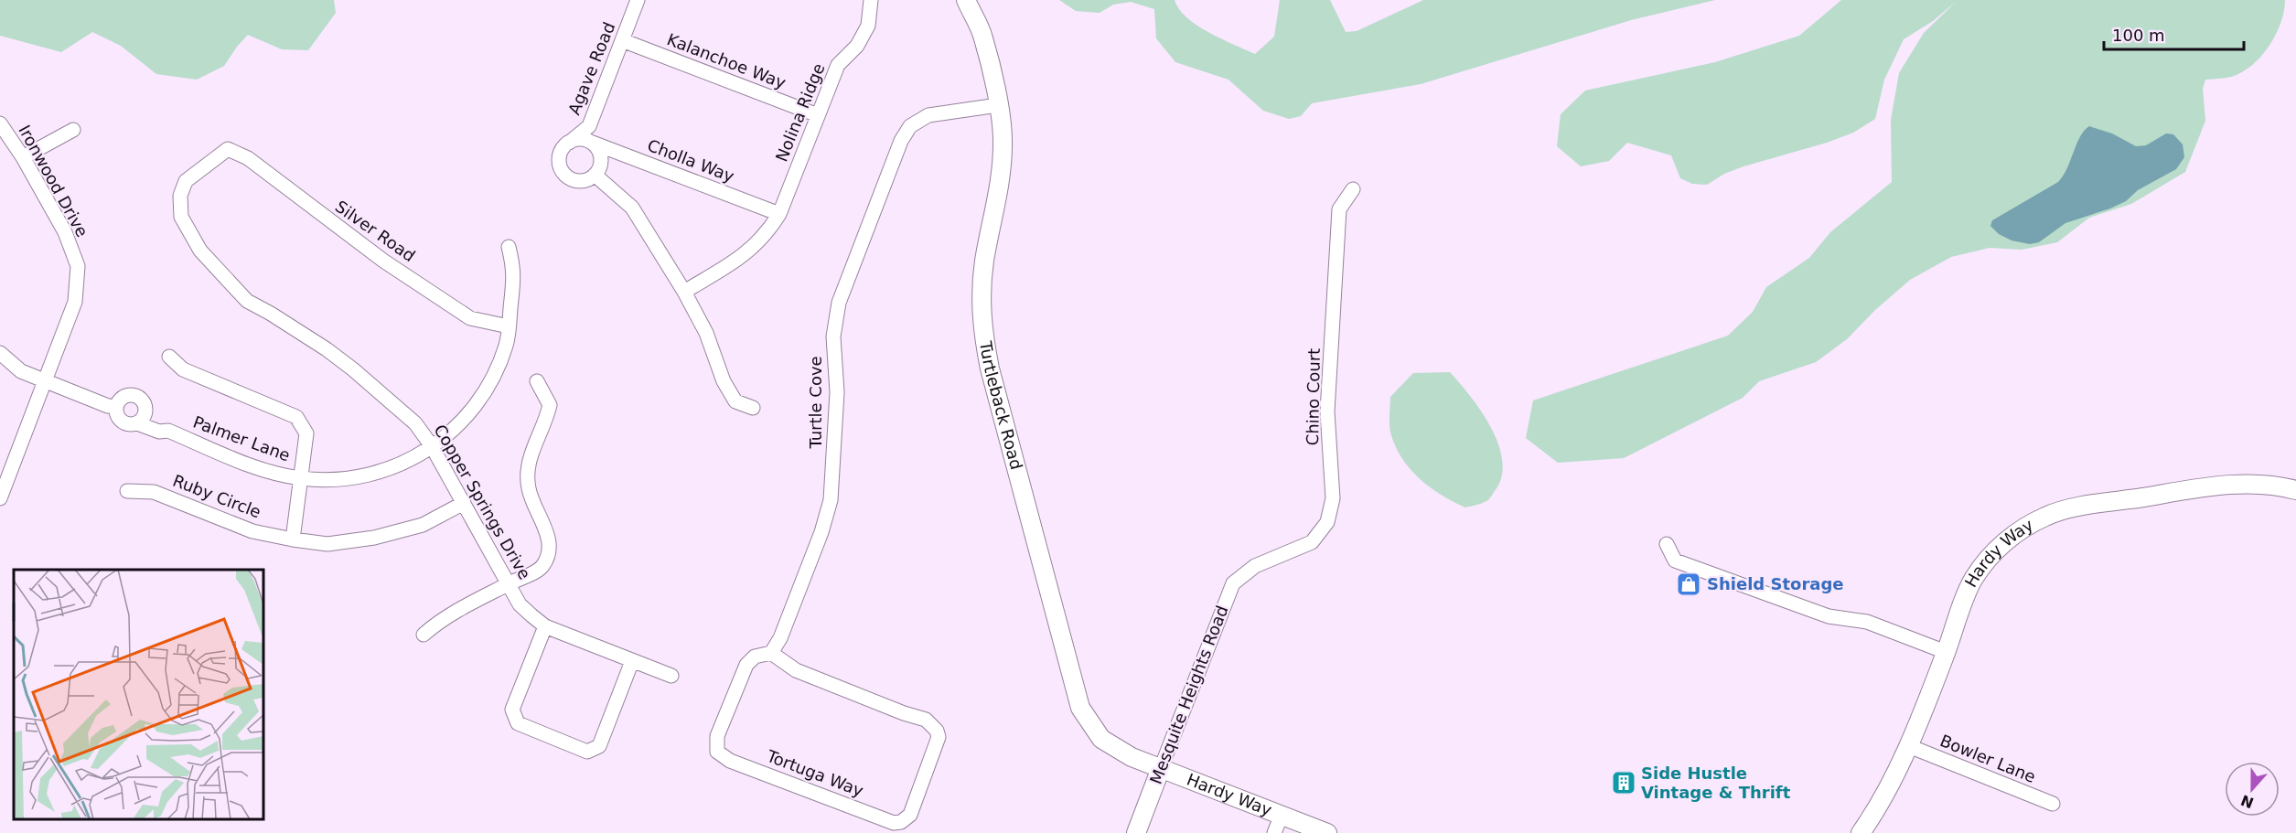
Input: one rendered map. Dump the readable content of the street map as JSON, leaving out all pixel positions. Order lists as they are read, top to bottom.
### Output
{
  "streets": {
    "main road": ["Turtleback Road", "Hardy Way", "Mesquite Heights Road"],
    "street": [
      "Kalanchoe Way",
      "Agave Road",
      "Nolina Ridge",
      "Cholla Way",
      "Ironwood Drive",
      "Silver Road",
      "Chino Court",
      "Turtle Cove",
      "Palmer Lane",
      "Ruby Circle",
      "Copper Springs Drive",
      "Bowler Lane",
      "Tortuga Way"
    ]
  },
  "crossings": [
    ["Kalanchoe Way", "Agave Road"],
    ["Kalanchoe Way", "Nolina Ridge"],
    ["Agave Road", "Cholla Way"],
    ["Nolina Ridge", "Cholla Way"],
    ["Ironwood Drive", "Palmer Lane"],
    ["Silver Road", "Palmer Lane"],
    ["Silver Road", "Copper Springs Drive"],
    ["Chino Court", "Mesquite Heights Road"],
    ["Turtle Cove", "Turtleback Road"],
    ["Turtle Cove", "Tortuga Way"],
    ["Turtleback Road", "Hardy Way"],
    ["Turtleback Road", "Mesquite Heights Road"],
    ["Palmer Lane", "Copper Springs Drive"],
    ["Ruby Circle", "Copper Springs Drive"],
    ["Hardy Way", "Mesquite Heights Road"],
    ["Hardy Way", "Bowler Lane"]
  ],
  "places": {
    "shop": ["Shield Storage"],
    "building": ["Side Hustle Vintage & Thrift"]
  },
  "scale_bar": "100 m",
  "north": "bottom"
}
